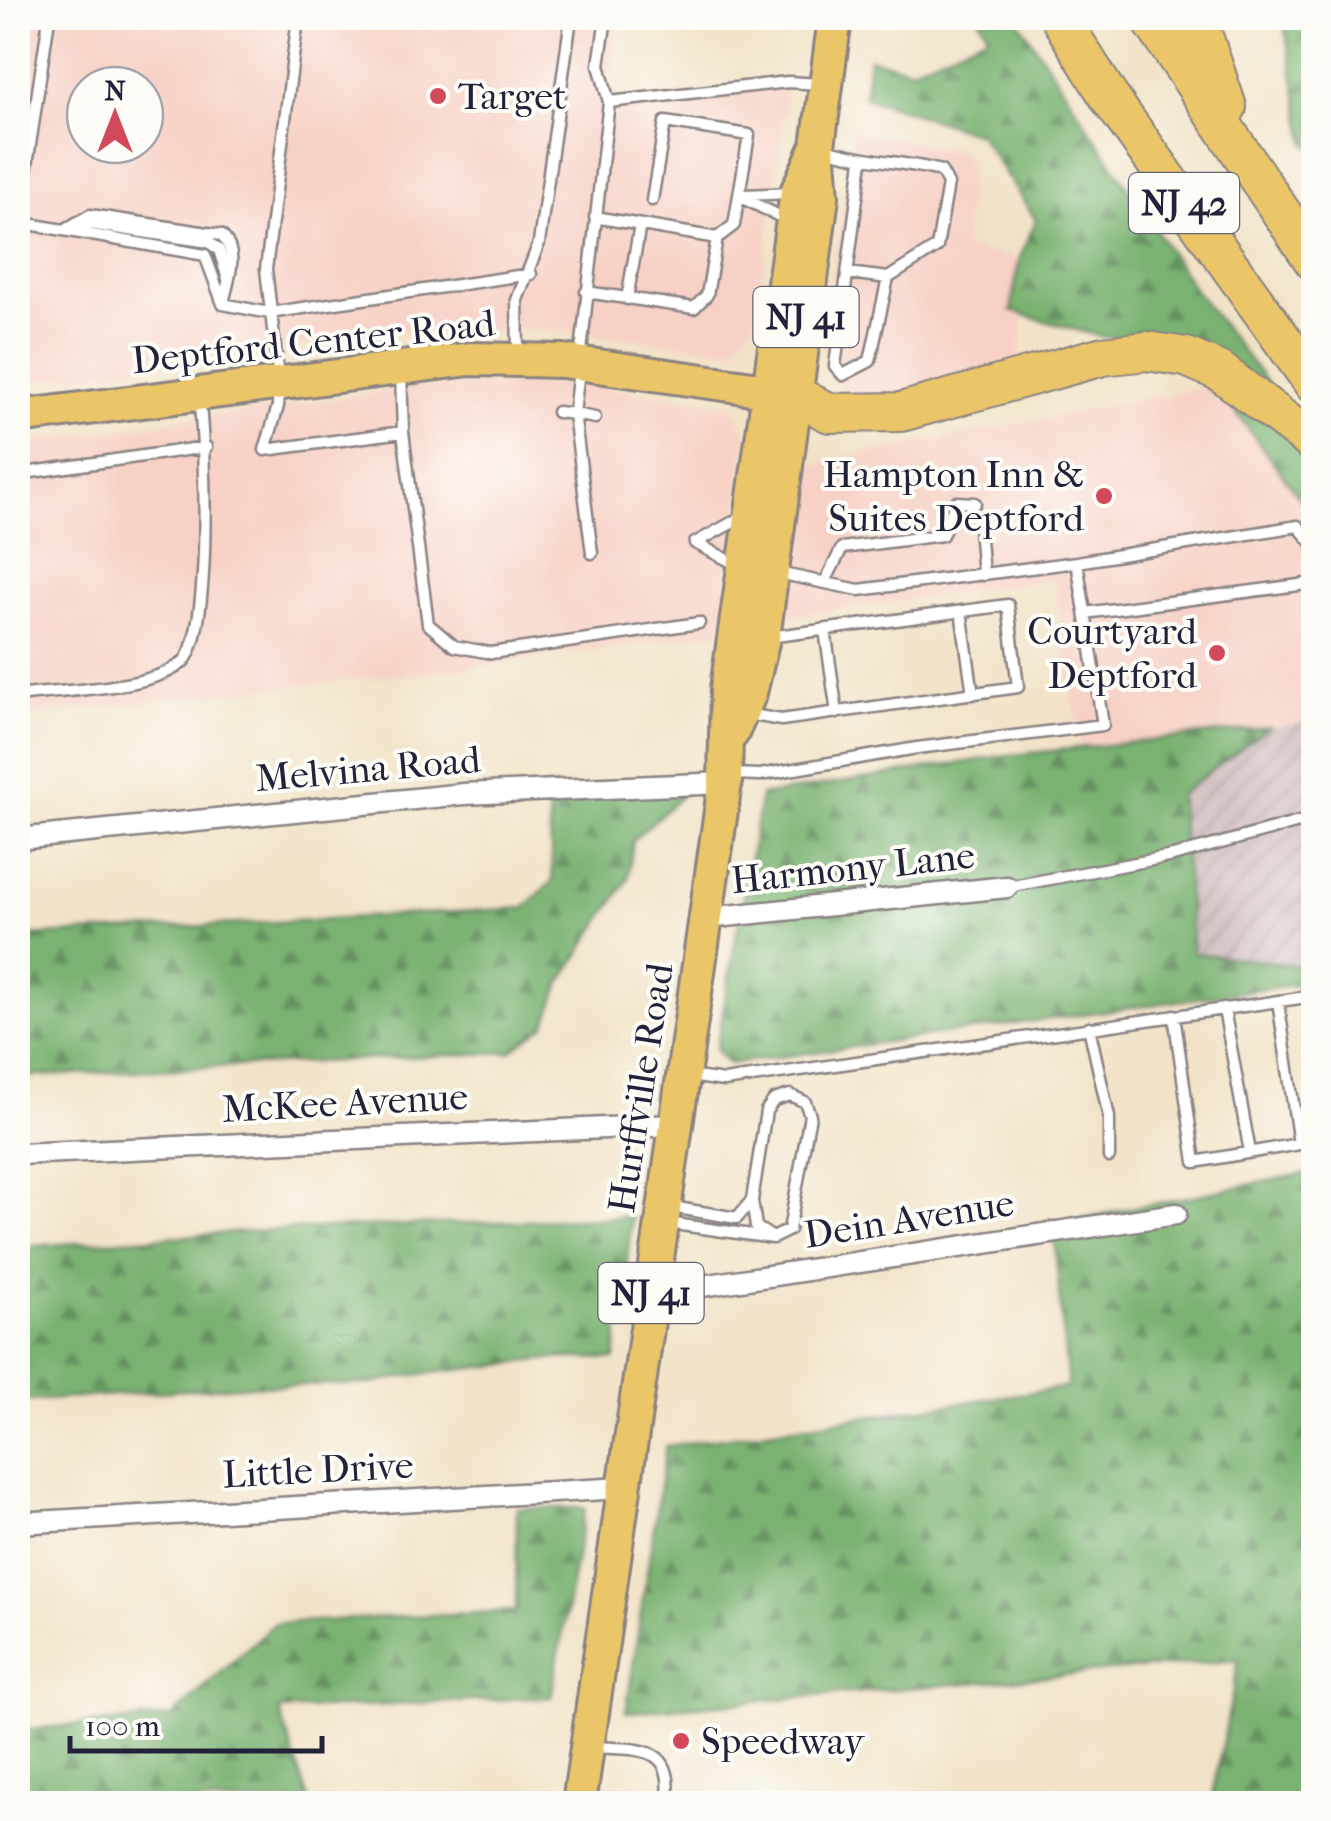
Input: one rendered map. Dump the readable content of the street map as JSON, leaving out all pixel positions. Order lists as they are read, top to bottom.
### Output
{
  "streets": {
    "highway": ["NJ 42"],
    "main road": ["NJ 41", "Deptford Center Road", "Hurffville Road"],
    "street": [
      "Melvina Road",
      "Harmony Lane",
      "McKee Avenue",
      "Dein Avenue",
      "Little Drive"
    ]
  },
  "crossings": [
    ["Deptford Center Road", "Hurffville Road"],
    ["Melvina Road", "Hurffville Road"],
    ["Harmony Lane", "Hurffville Road"],
    ["Hurffville Road", "McKee Avenue"],
    ["Hurffville Road", "Dein Avenue"],
    ["Hurffville Road", "Little Drive"]
  ],
  "places": [
    "Target",
    "Hampton Inn & Suites Deptford",
    "Courtyard Deptford",
    "Speedway"
  ],
  "scale_bar": "100 m",
  "north": "top"
}
